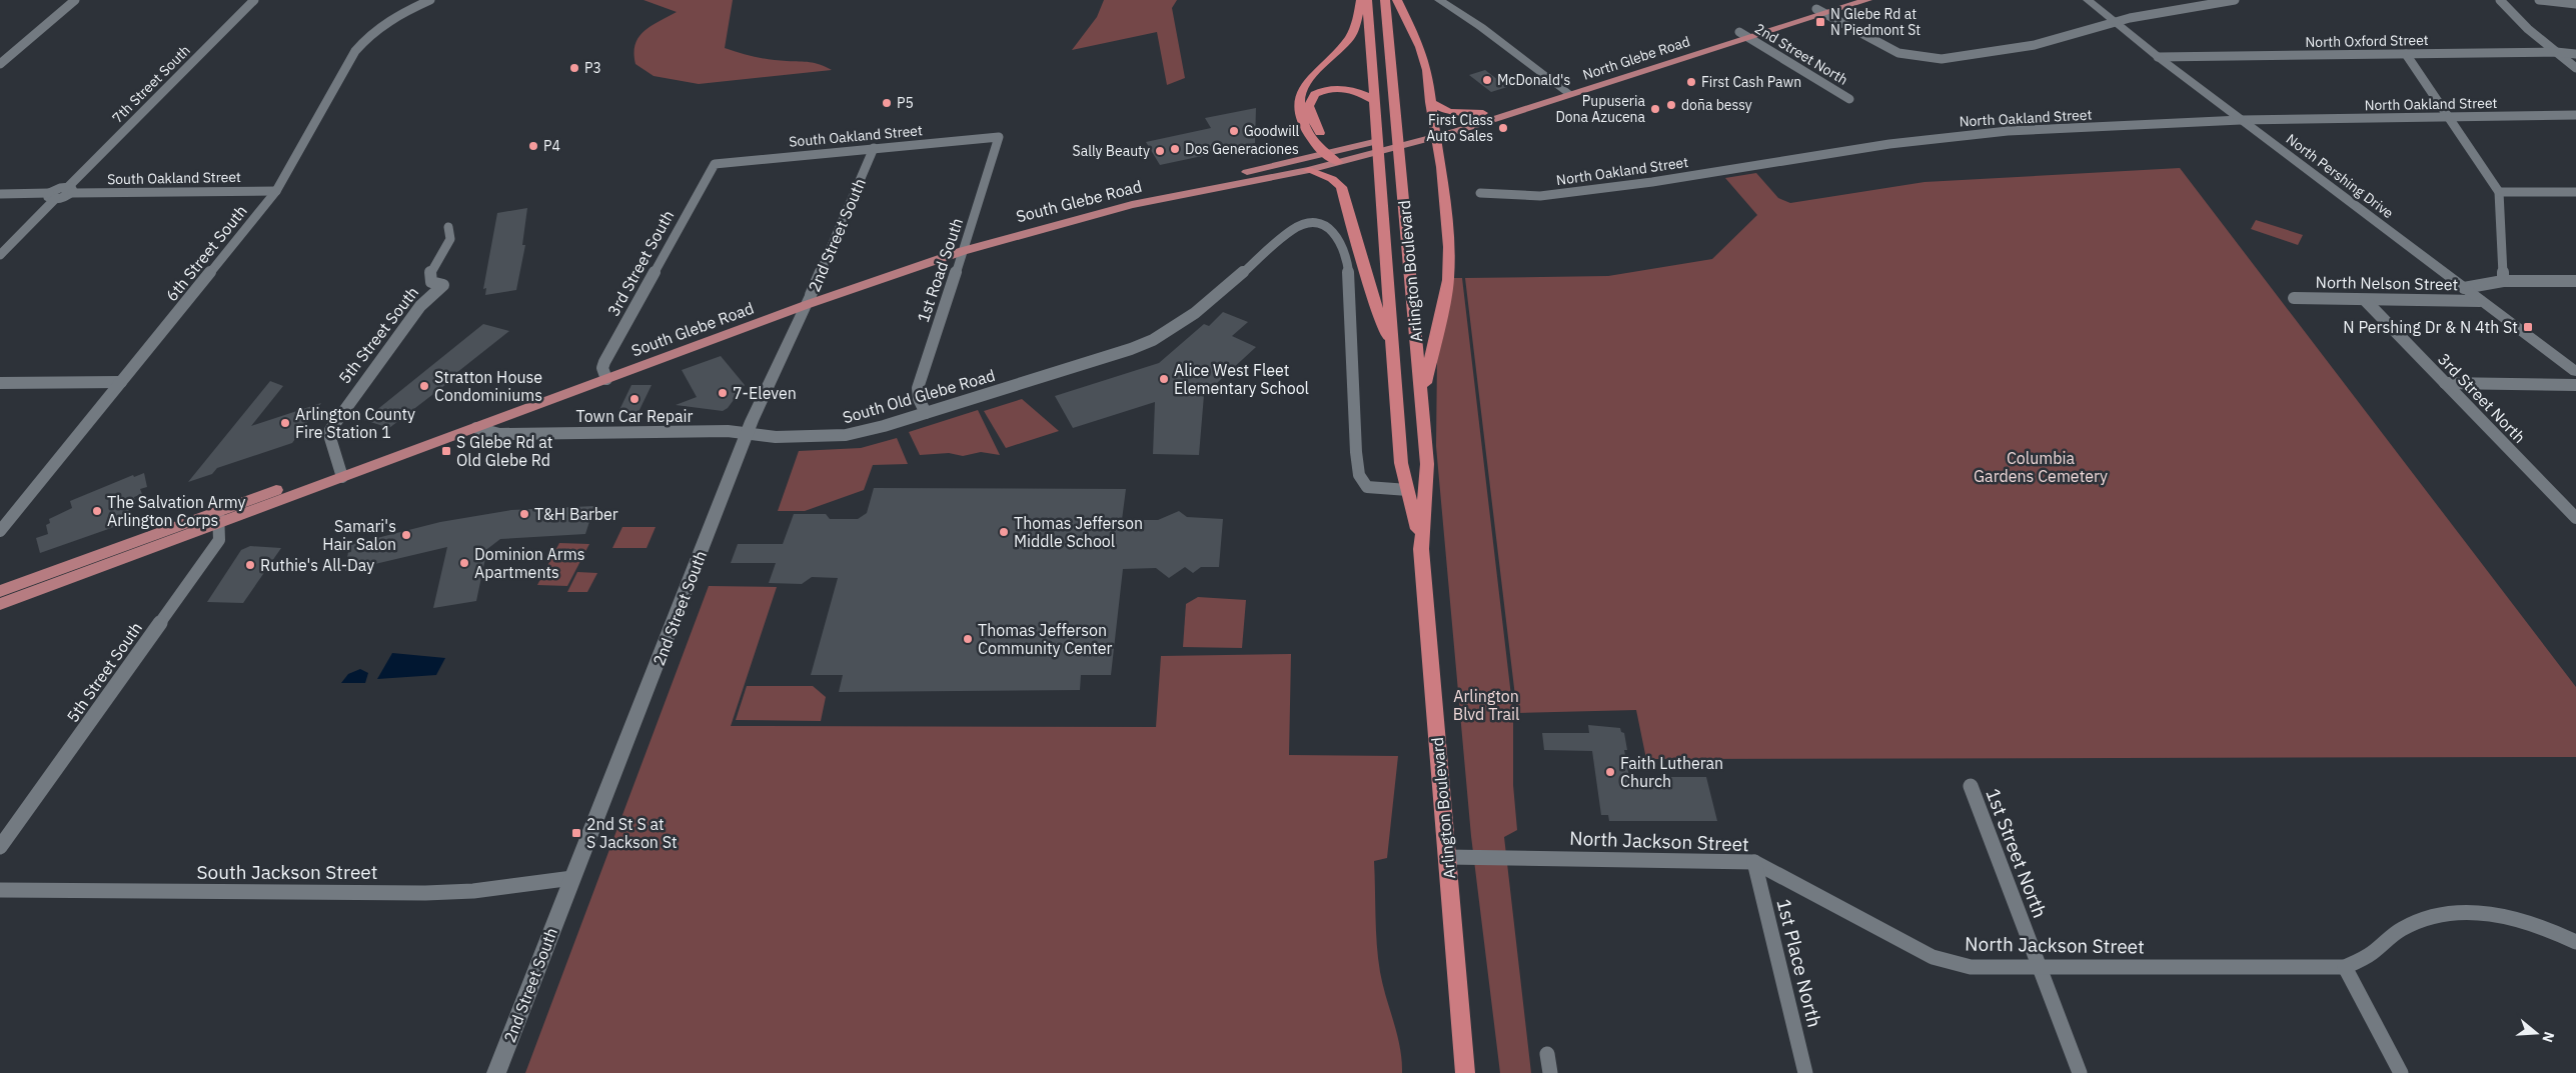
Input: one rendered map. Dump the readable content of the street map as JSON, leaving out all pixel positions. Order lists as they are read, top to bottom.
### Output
{
  "streets": {
    "highway": ["Arlington Boulevard"],
    "main road": ["North Glebe Road", "South Glebe Road"],
    "street": [
      "North Oxford Street",
      "2nd Street North",
      "7th Street South",
      "North Oakland Street",
      "South Oakland Street",
      "North Pershing Drive",
      "2nd Street South",
      "6th Street South",
      "3rd Street South",
      "1st Road South",
      "North Nelson Street",
      "5th Street South",
      "South Old Glebe Road",
      "3rd Street North",
      "North Jackson Street",
      "1st Street North",
      "South Jackson Street",
      "1st Place North"
    ]
  },
  "crossings": [
    ["North Oxford Street", "North Pershing Drive"],
    ["2nd Street North", "North Glebe Road"],
    ["North Glebe Road", "South Glebe Road"],
    ["7th Street South", "South Oakland Street"],
    ["North Oakland Street", "North Pershing Drive"],
    ["South Oakland Street", "2nd Street South"],
    ["South Oakland Street", "6th Street South"],
    ["South Oakland Street", "3rd Street South"],
    ["South Oakland Street", "1st Road South"],
    ["North Pershing Drive", "North Nelson Street"],
    ["South Glebe Road", "2nd Street South"],
    ["South Glebe Road", "3rd Street South"],
    ["South Glebe Road", "1st Road South"],
    ["South Glebe Road", "5th Street South"],
    ["South Glebe Road", "South Old Glebe Road"],
    ["2nd Street South", "South Old Glebe Road"],
    ["2nd Street South", "South Jackson Street"],
    ["1st Road South", "South Old Glebe Road"],
    ["Arlington Boulevard", "South Old Glebe Road"],
    ["Arlington Boulevard", "North Jackson Street"],
    ["North Nelson Street", "3rd Street North"],
    ["North Jackson Street", "1st Street North"],
    ["North Jackson Street", "1st Place North"]
  ],
  "parks": ["Columbia Gardens Cemetery", "Arlington Blvd Trail"],
  "places": {
    "transit": [
      "N Glebe Rd at N Piedmont St",
      "N Pershing Dr & N 4th St",
      "S Glebe Rd at Old Glebe Rd",
      "2nd St S at S Jackson St"
    ],
    "other": [
      "P3",
      "McDonald's",
      "First Cash Pawn",
      "P5",
      "doña bessy",
      "Pupuseria Dona Azucena",
      "First Class Auto Sales",
      "Goodwill",
      "P4",
      "Dos Generaciones",
      "Sally Beauty",
      "Alice West Fleet Elementary School",
      "Stratton House Condominiums",
      "7-Eleven",
      "Town Car Repair",
      "Arlington County Fire Station 1",
      "The Salvation Army Arlington Corps",
      "T&H Barber",
      "Thomas Jefferson Middle School",
      "Samari's Hair Salon",
      "Dominion Arms Apartments",
      "Ruthie's All-Day",
      "Thomas Jefferson Community Center",
      "Faith Lutheran Church"
    ]
  },
  "north": "right"
}
